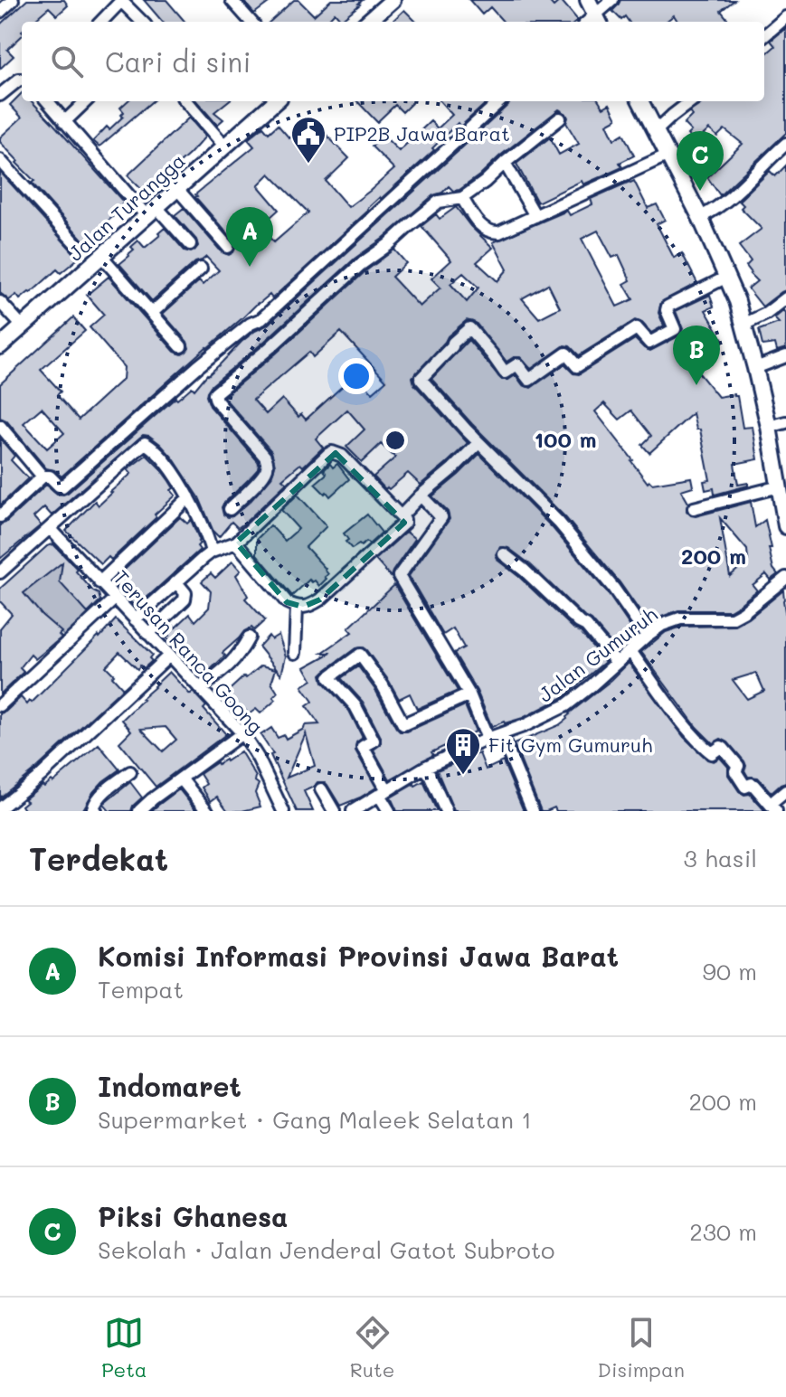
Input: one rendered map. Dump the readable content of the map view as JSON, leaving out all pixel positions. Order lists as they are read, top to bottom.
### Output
{
  "streets": {
    "main road": ["Jalan Turangga"],
    "street": ["Terusan Ranca Goong", "Jalan Gumuruh"]
  },
  "places": {
    "public building": ["PIP2B Jawa Barat"],
    "building": ["Fit Gym Gumuruh"]
  },
  "page": {
    "search": "Cari di sini",
    "pins": ["C", "A", "B"],
    "heading": ["Terdekat", "3 hasil"],
    "list": [
      {
        "mark": "A",
        "name": "Komisi Informasi Provinsi Jawa Barat",
        "note": "Tempat",
        "value": "90 m"
      },
      {
        "mark": "B",
        "name": "Indomaret",
        "note": "Supermarket · Gang Maleek Selatan 1",
        "value": "200 m"
      },
      {
        "mark": "C",
        "name": "Piksi Ghanesa",
        "note": "Sekolah · Jalan Jenderal Gatot Subroto",
        "value": "230 m"
      }
    ],
    "nav": ["Peta", "Rute", "Disimpan"]
  },
  "rings": ["100 m", "200 m"]
}
